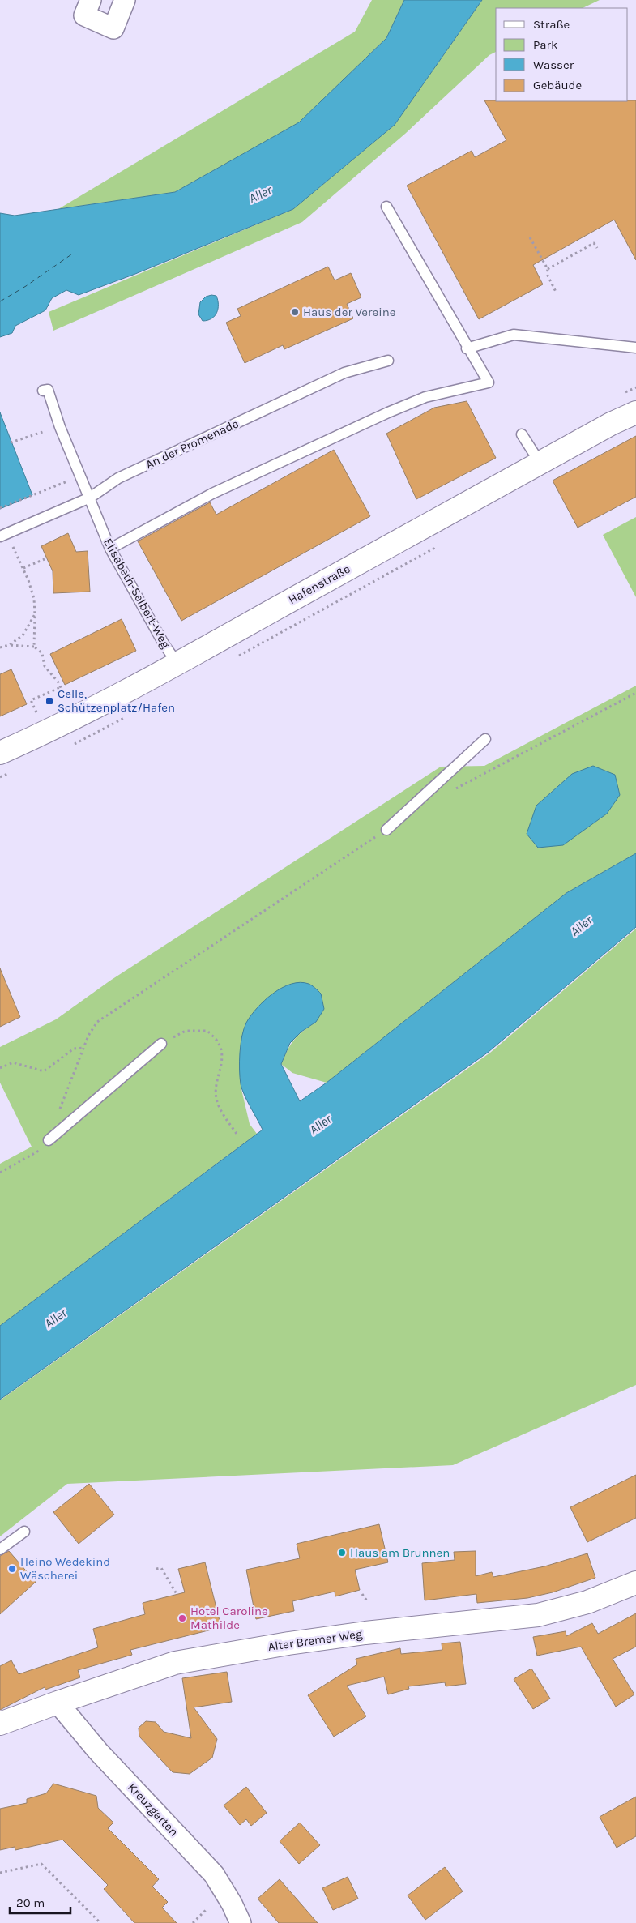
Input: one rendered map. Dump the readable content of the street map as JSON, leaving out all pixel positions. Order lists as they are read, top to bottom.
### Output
{
  "streets": {
    "street": ["Hafenstraße", "Alter Bremer Weg", "Kreuzgarten"],
    "lane": ["An der Promenade", "Elisabeth-Selbert-Weg"]
  },
  "crossings": [
    ["An der Promenade", "Elisabeth-Selbert-Weg"],
    ["Hafenstraße", "Elisabeth-Selbert-Weg"],
    ["Alter Bremer Weg", "Kreuzgarten"]
  ],
  "water": ["Aller"],
  "places": {
    "other": [
      "Haus der Vereine",
      "Haus am Brunnen",
      "Heino Wedekind Wäscherei",
      "Hotel Caroline Mathilde"
    ],
    "transit": ["Celle, Schützenplatz/Hafen"]
  },
  "legend": [
    "Straße",
    "Park",
    "Wasser",
    "Gebäude"
  ],
  "scale_bar": "20 m"
}
